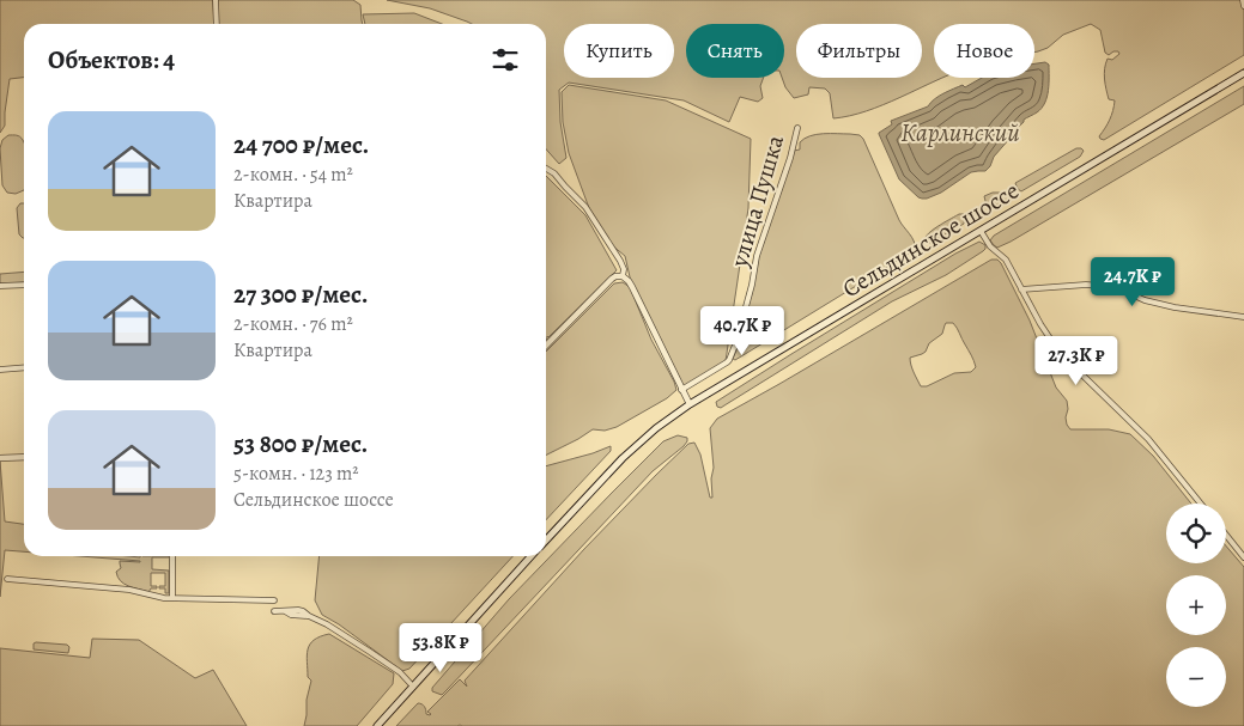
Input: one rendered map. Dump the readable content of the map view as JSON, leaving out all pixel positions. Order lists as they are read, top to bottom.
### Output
{
  "streets": {
    "main road": ["Сельдинское шоссе"],
    "street": ["улица Пушка"]
  },
  "water": ["Карлинский"],
  "page": {
    "chip": [
      "Купить",
      "Снять",
      "Фильтры",
      "Новое"
    ],
    "heading": "Объектов: 4",
    "list": [
      {
        "name": "24 700 ₽/мес.",
        "note": "2-комн. · 54 m² · Квартира"
      },
      {
        "name": "27 300 ₽/мес.",
        "note": "2-комн. · 76 m² · Квартира"
      },
      {
        "name": "53 800 ₽/мес.",
        "note": "5-комн. · 123 m² · Сельдинское шоссе"
      }
    ],
    "price": [
      "24.7K ₽",
      "40.7K ₽",
      "27.3K ₽",
      "53.8K ₽"
    ],
    "map_buttons": ["+", "−"]
  }
}
